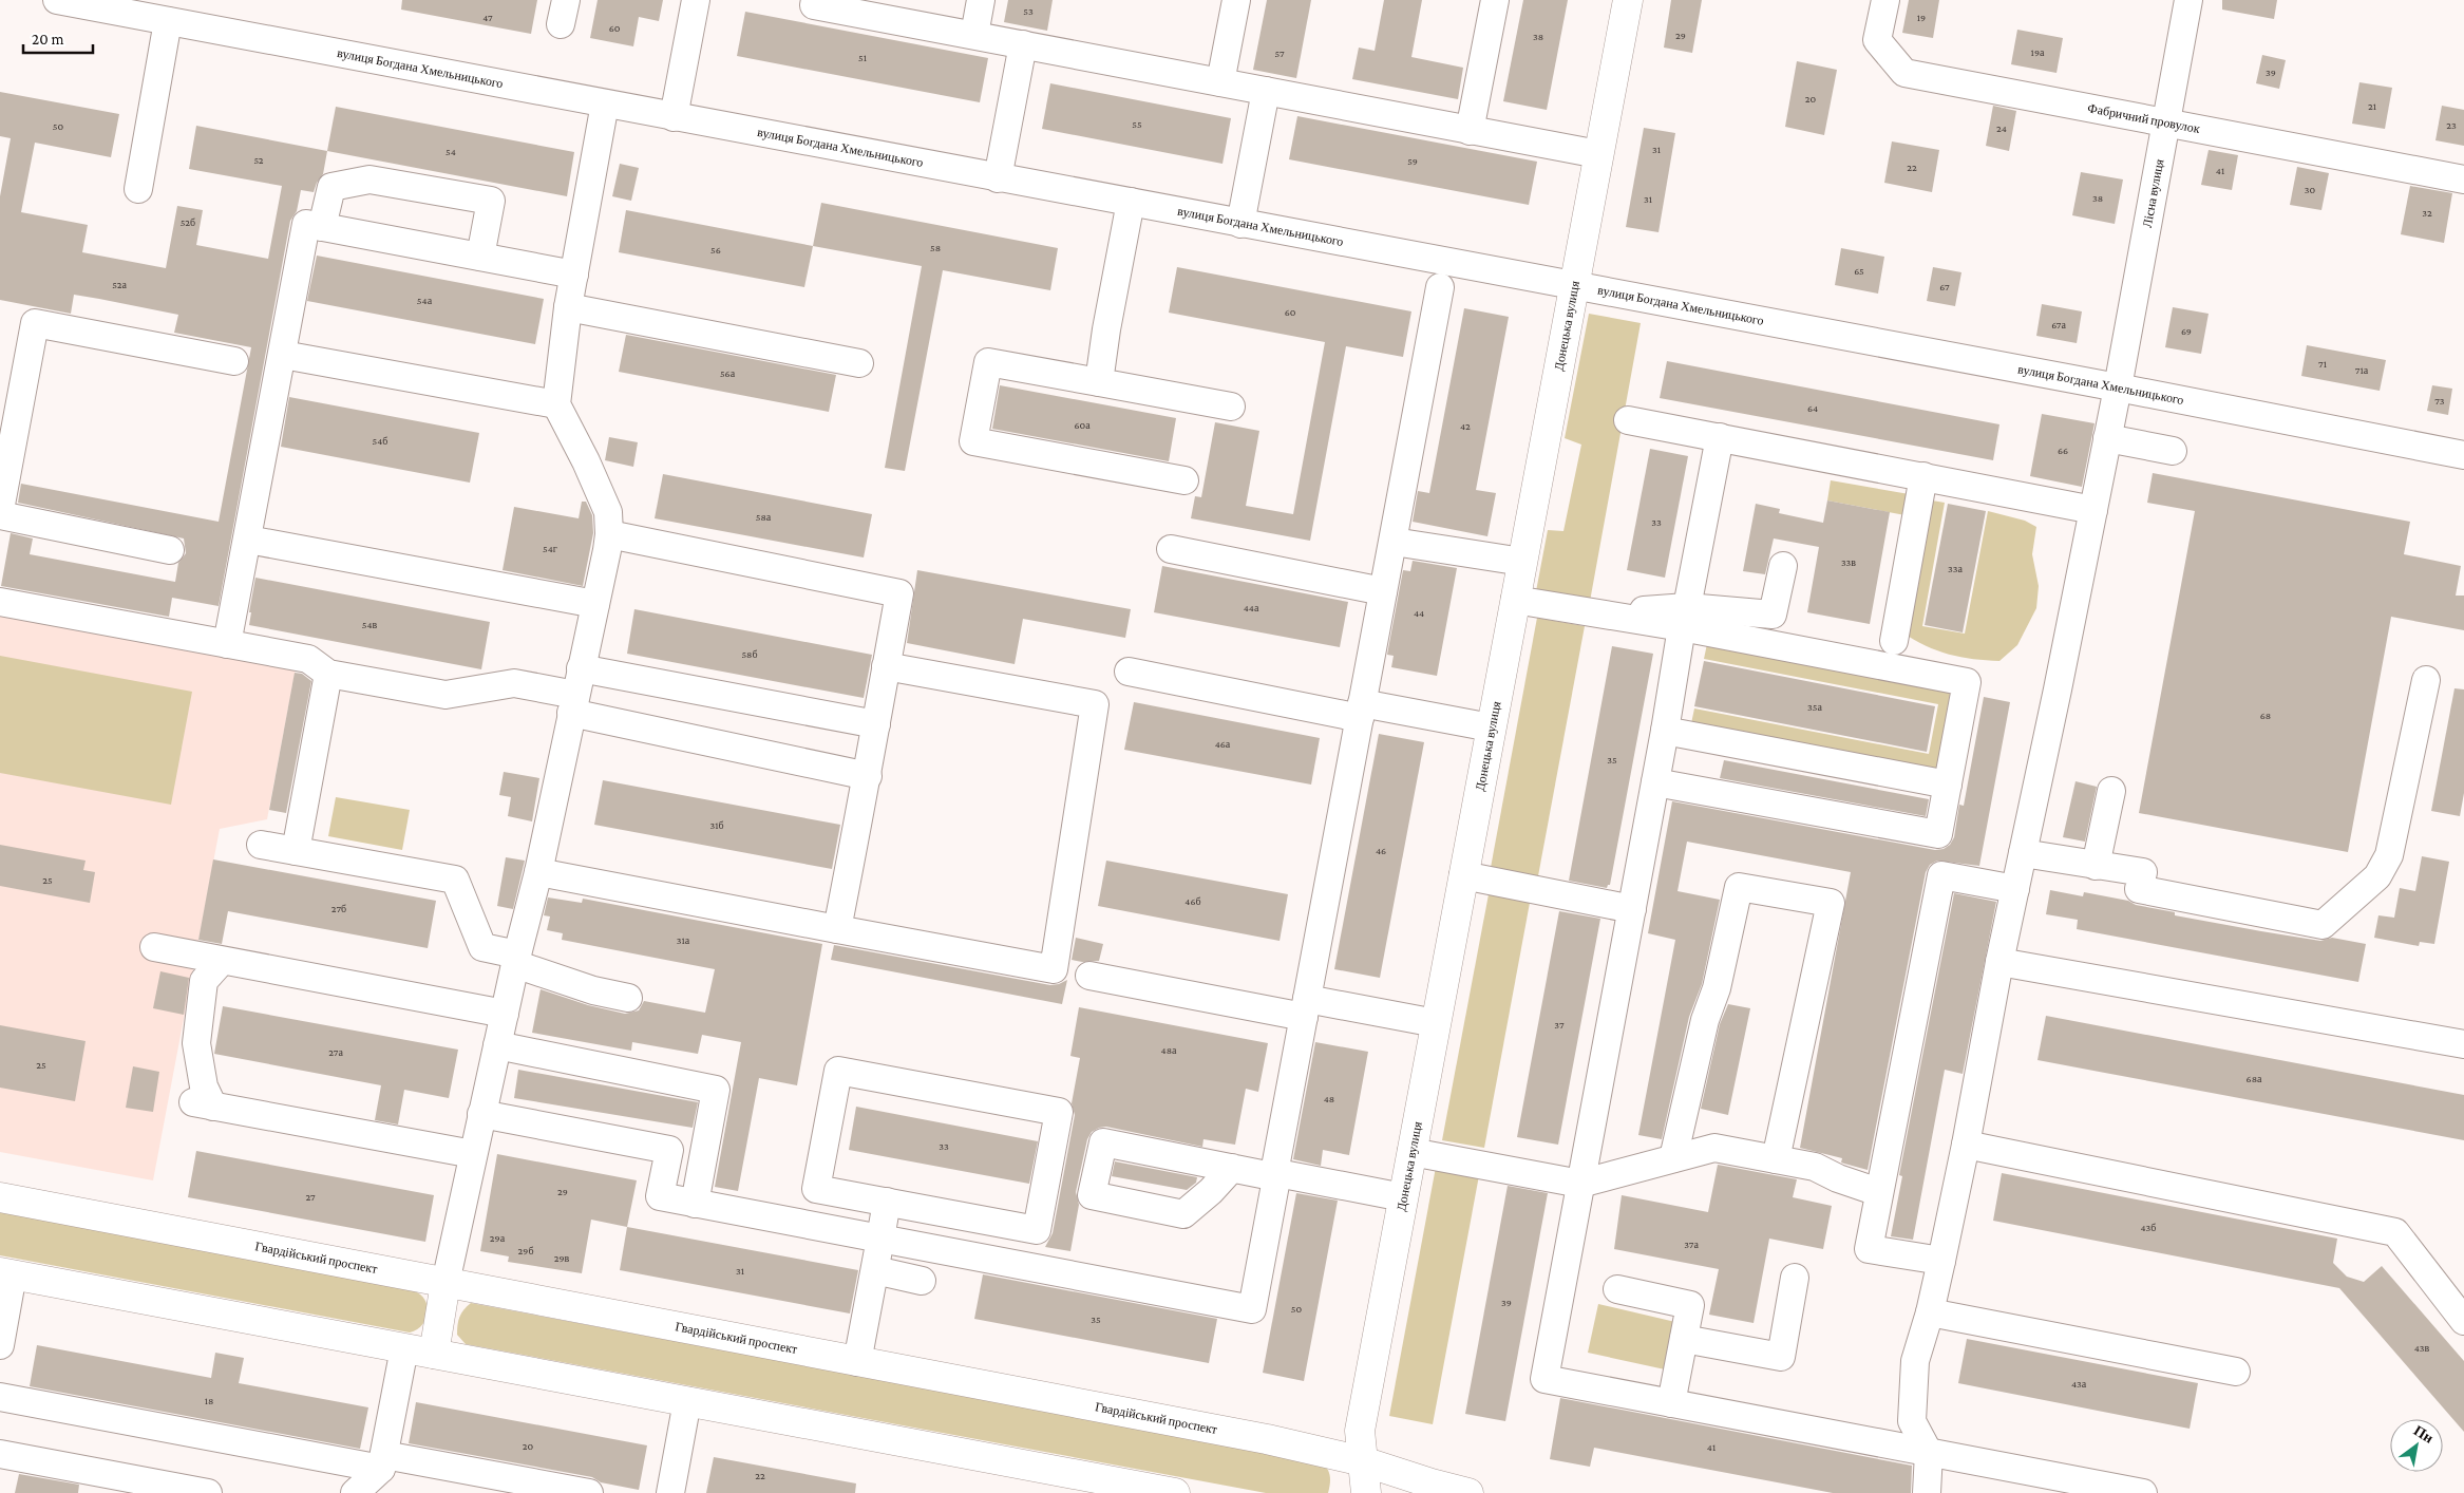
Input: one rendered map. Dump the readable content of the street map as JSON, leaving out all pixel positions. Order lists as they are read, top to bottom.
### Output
{
  "streets": {
    "main road": ["Донецька вулиця", "Гвардійський проспект"],
    "street": ["вулиця Богдана Хмельницького", "Фабричний провулок", "Лісна вулиця"]
  },
  "crossings": [
    ["вулиця Богдана Хмельницького", "Лісна вулиця"],
    ["вулиця Богдана Хмельницького", "Донецька вулиця"],
    ["Фабричний провулок", "Лісна вулиця"],
    ["Донецька вулиця", "Гвардійський проспект"]
  ],
  "house_numbers": [
    "53",
    "47",
    "19",
    "60",
    "29",
    "38",
    "19а",
    "57",
    "51",
    "39",
    "20",
    "21",
    "55",
    "23",
    "50",
    "24",
    "31",
    "54",
    "52",
    "59",
    "22",
    "41",
    "30",
    "38",
    "31",
    "32",
    "52б",
    "58",
    "56",
    "65",
    "52а",
    "67",
    "54а",
    "60",
    "67а",
    "69",
    "71",
    "71а",
    "56а",
    "73",
    "64",
    "60а",
    "42",
    "54б",
    "66",
    "58а",
    "33",
    "54г",
    "33в",
    "33а",
    "44а",
    "44",
    "54в",
    "58б",
    "35а",
    "68",
    "46а",
    "35",
    "31б",
    "46",
    "25",
    "46б",
    "27б",
    "31а",
    "37",
    "48а",
    "27а",
    "25",
    "68а",
    "48",
    "33",
    "29",
    "27",
    "43б",
    "29а",
    "37а",
    "29б",
    "29в",
    "31",
    "39",
    "50",
    "35",
    "43в",
    "43а",
    "18",
    "20",
    "41",
    "22"
  ],
  "scale_bar": "20 m",
  "north": "top right"
}
